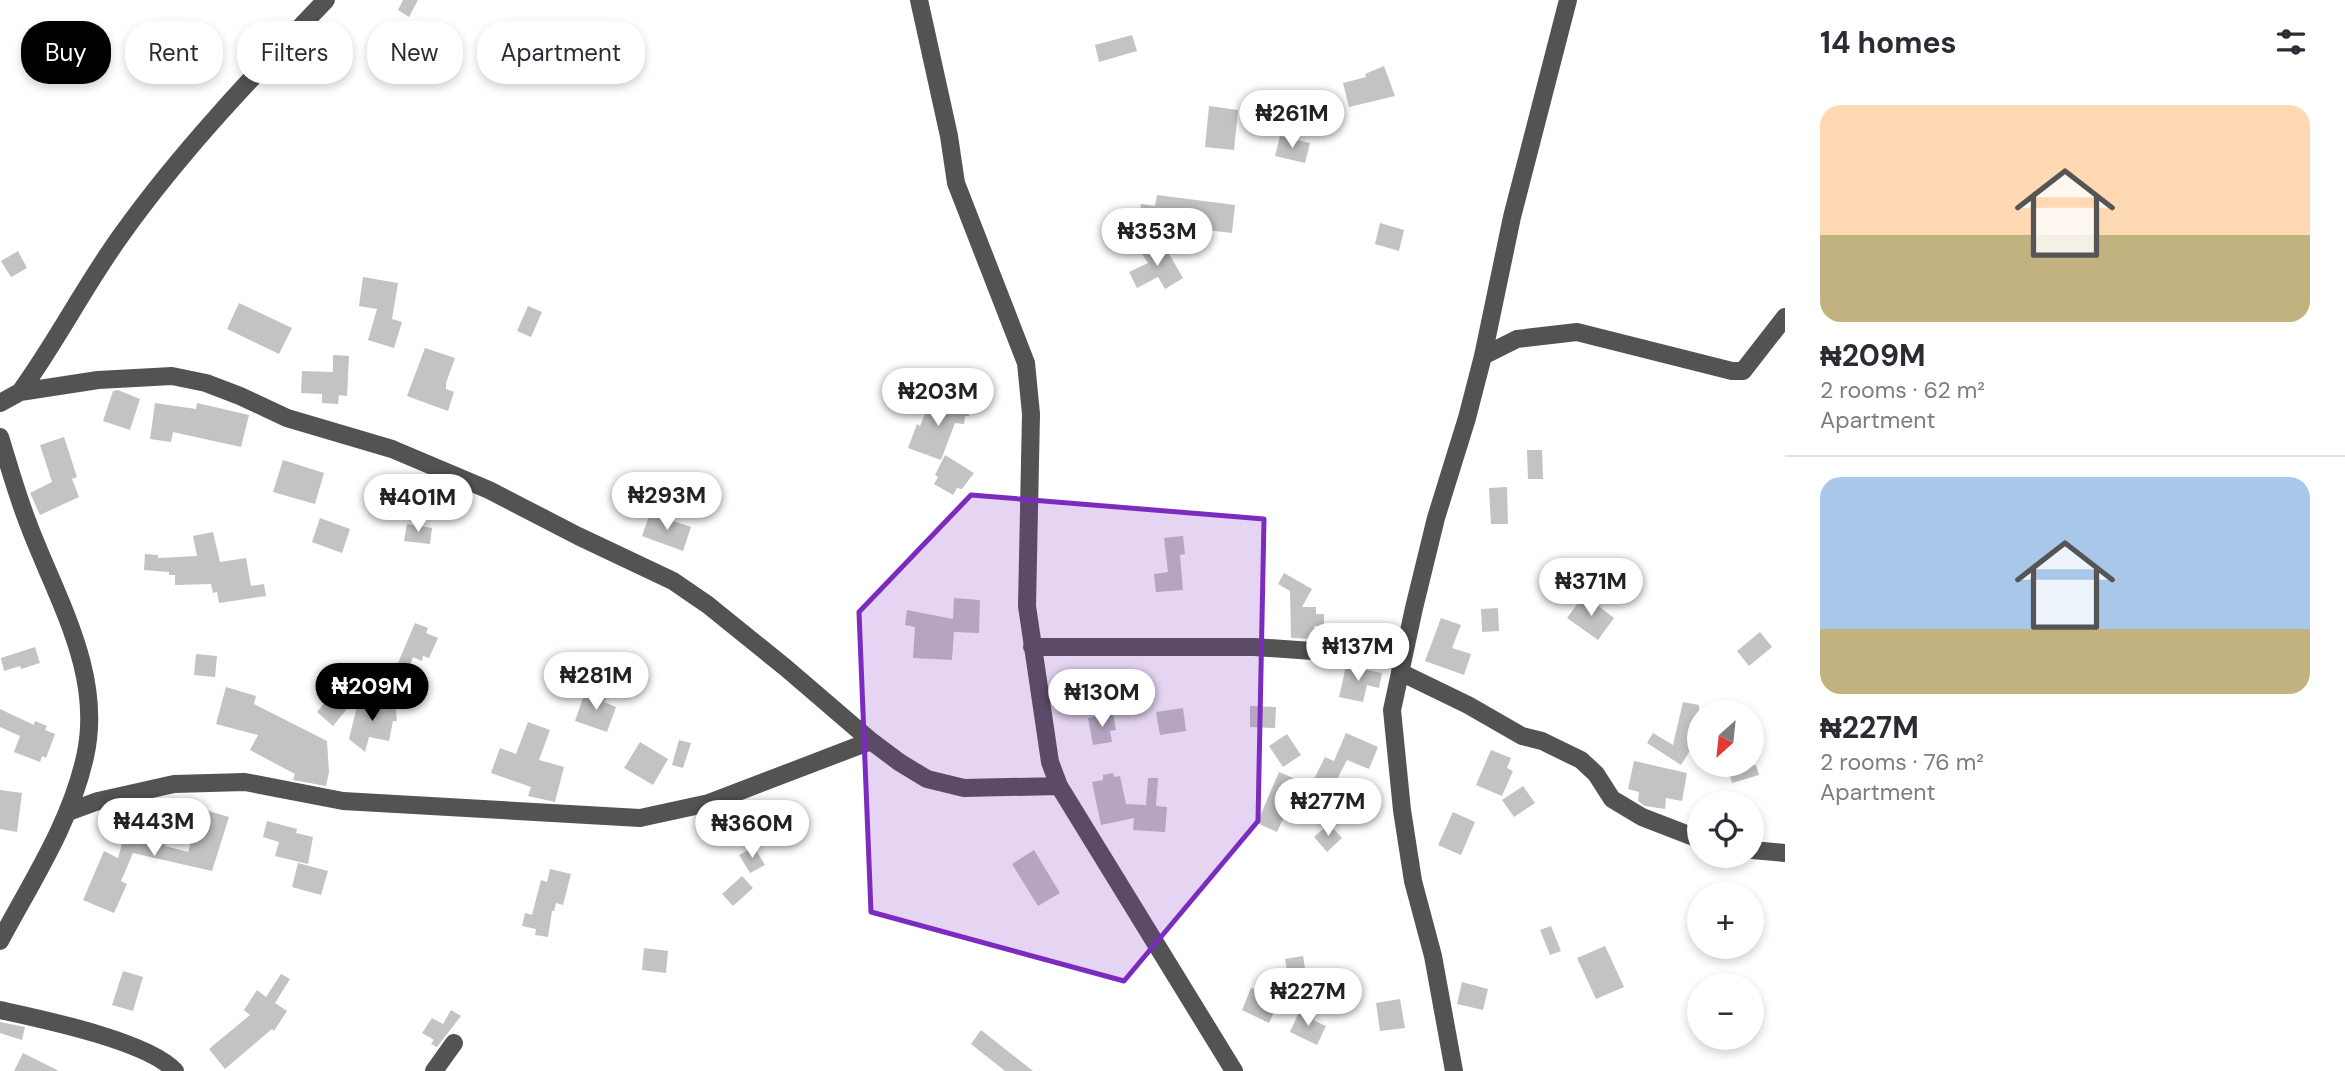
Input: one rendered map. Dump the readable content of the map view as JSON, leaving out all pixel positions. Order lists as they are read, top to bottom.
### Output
{
  "north": "bottom left",
  "page": {
    "heading": "14 homes",
    "chip": [
      "Buy",
      "Rent",
      "Filters",
      "New",
      "Apartment"
    ],
    "list": [
      {
        "name": "₦209M",
        "note": "2 rooms · 62 m² · Apartment"
      },
      {
        "name": "₦227M",
        "note": "2 rooms · 76 m² · Apartment"
      }
    ],
    "price": [
      "₦261M",
      "₦353M",
      "₦203M",
      "₦293M",
      "₦401M",
      "₦371M",
      "₦137M",
      "₦281M",
      "₦209M",
      "₦130M",
      "₦277M",
      "₦443M",
      "₦360M",
      "₦227M"
    ],
    "map_buttons": ["+", "−"]
  }
}
